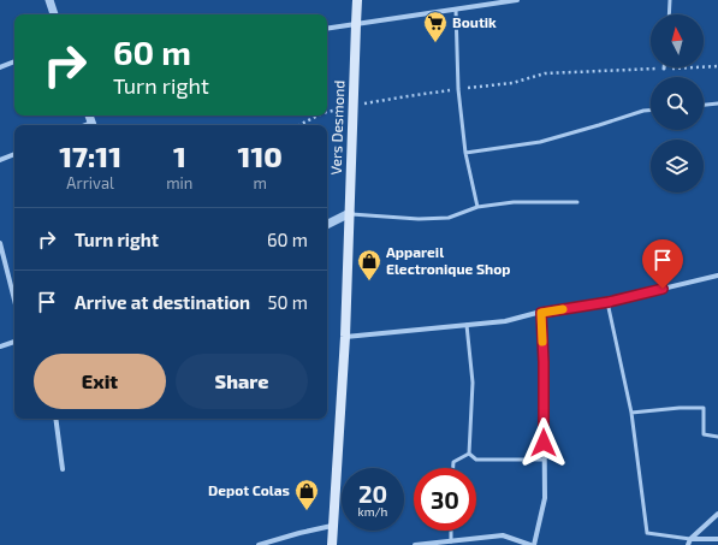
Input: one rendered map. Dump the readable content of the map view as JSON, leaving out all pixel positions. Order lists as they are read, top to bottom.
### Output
{
  "streets": {
    "main road": ["Vers Desmond"]
  },
  "places": {
    "supermarket": ["Boutik"],
    "shop": ["Appareil Electronique Shop", "Depot Colas"]
  },
  "north": "top",
  "page": {
    "turn": ["60 m", "Turn right"],
    "eta": [
      "17:11",
      "Arrival",
      "1",
      "min",
      "110",
      "m"
    ],
    "list": [
      {
        "name": "Turn right",
        "value": "60 m"
      },
      {
        "name": "Arrive at destination",
        "value": "50 m"
      }
    ],
    "buttons": ["Exit", "Share"],
    "speed": "20 km/h",
    "limit": "30"
  }
}
